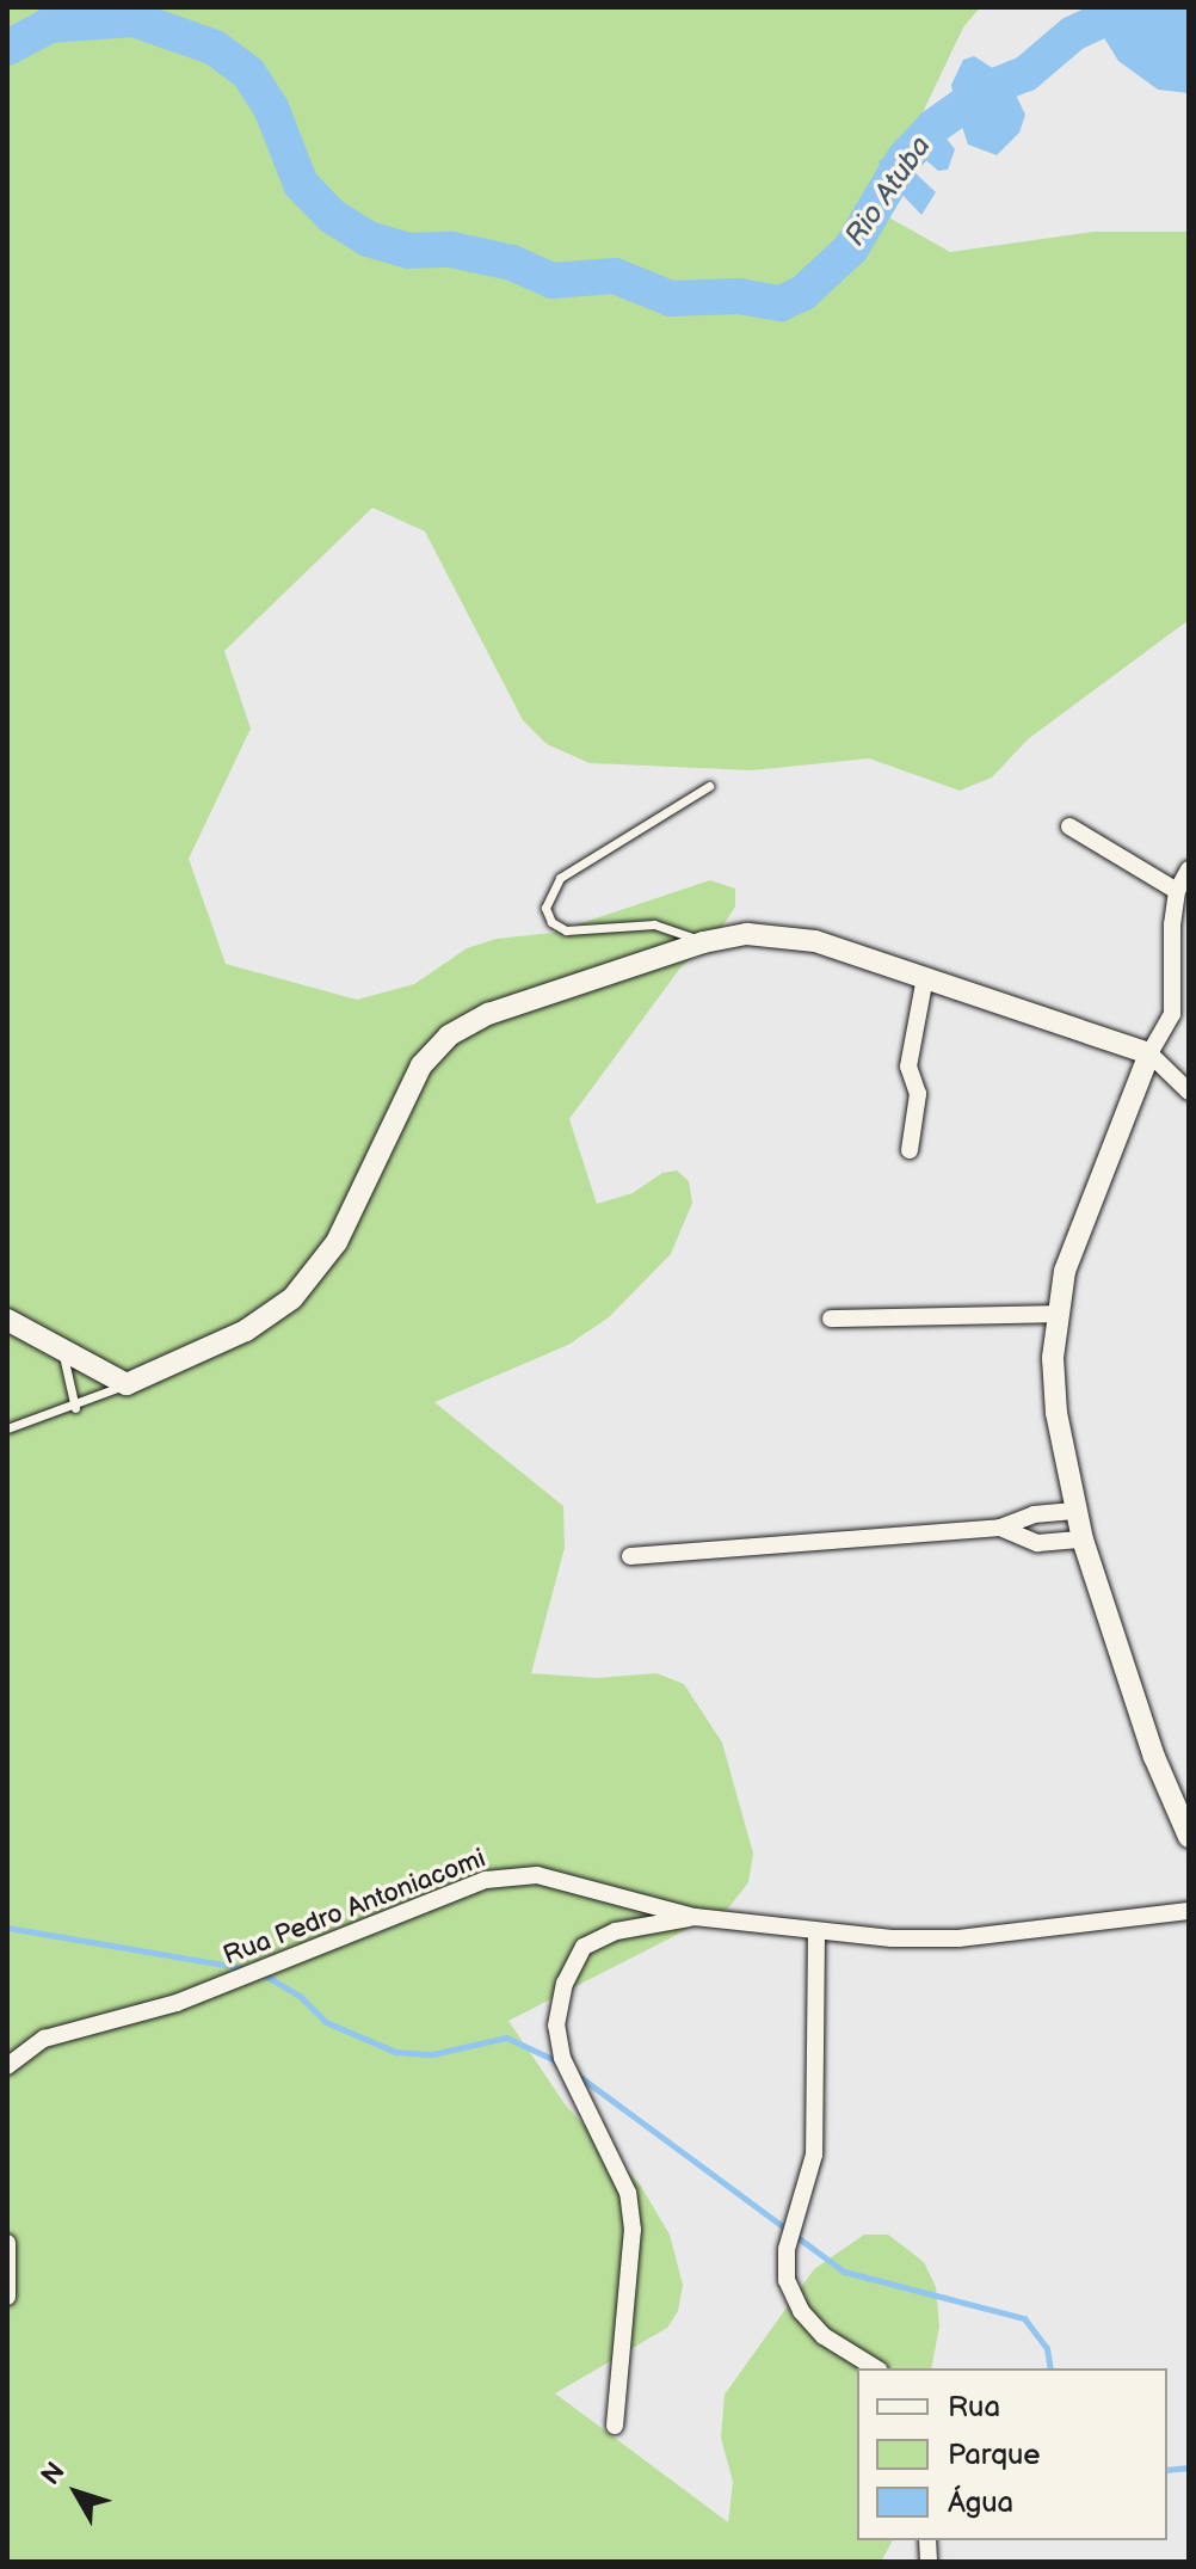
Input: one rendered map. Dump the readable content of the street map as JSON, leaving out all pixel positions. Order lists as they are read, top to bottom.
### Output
{
  "streets": {
    "street": ["Rua Pedro Antoniacomi"]
  },
  "water": ["Rio Atuba"],
  "legend": ["Rua", "Parque", "Água"],
  "north": "top left"
}
